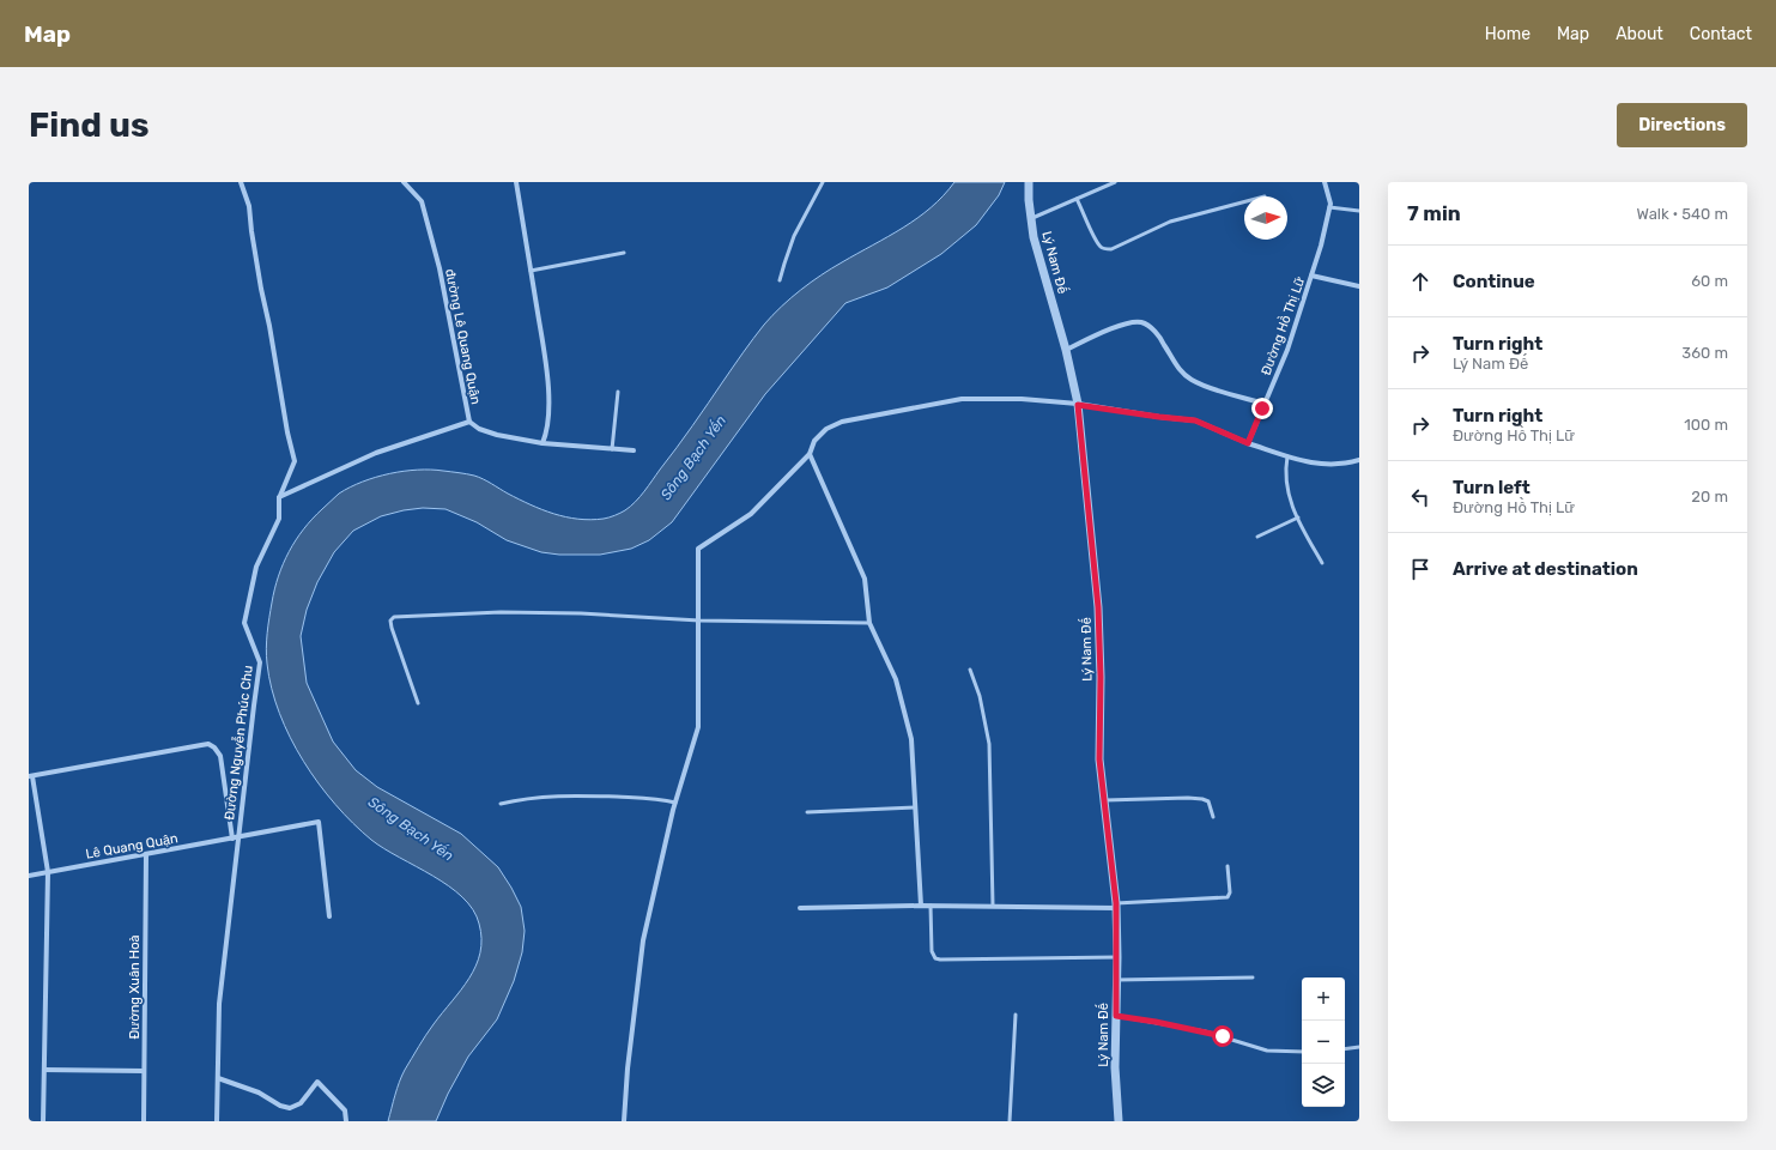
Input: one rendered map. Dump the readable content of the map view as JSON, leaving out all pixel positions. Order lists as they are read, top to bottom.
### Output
{
  "streets": {
    "street": [
      "Lý Nam Đế",
      "Đường Hồ Thị Lữ",
      "đường Lê Quang Quận",
      "Đường Nguyễn Phúc Chu",
      "Lê Quang Quận",
      "Đường Xuân Hoà"
    ]
  },
  "crossings": [
    ["Đường Nguyễn Phúc Chu", "Lê Quang Quận"],
    ["Lê Quang Quận", "Đường Xuân Hoà"]
  ],
  "water": ["Sông Bạch Yến"],
  "north": "right",
  "page": {
    "header": "Map",
    "nav": [
      "Home",
      "Map",
      "About",
      "Contact"
    ],
    "buttons": "Directions",
    "title": "Find us",
    "heading": ["7 min", "Walk · 540 m"],
    "list": [
      ["Continue", "60 m"],
      ["Turn right", "Lý Nam Đế", "360 m"],
      ["Turn right", "Đường Hồ Thị Lữ", "100 m"],
      ["Turn left", "Đường Hồ Thị Lữ", "20 m"],
      "Arrive at destination"
    ],
    "map_buttons": ["+", "−"]
  }
}
